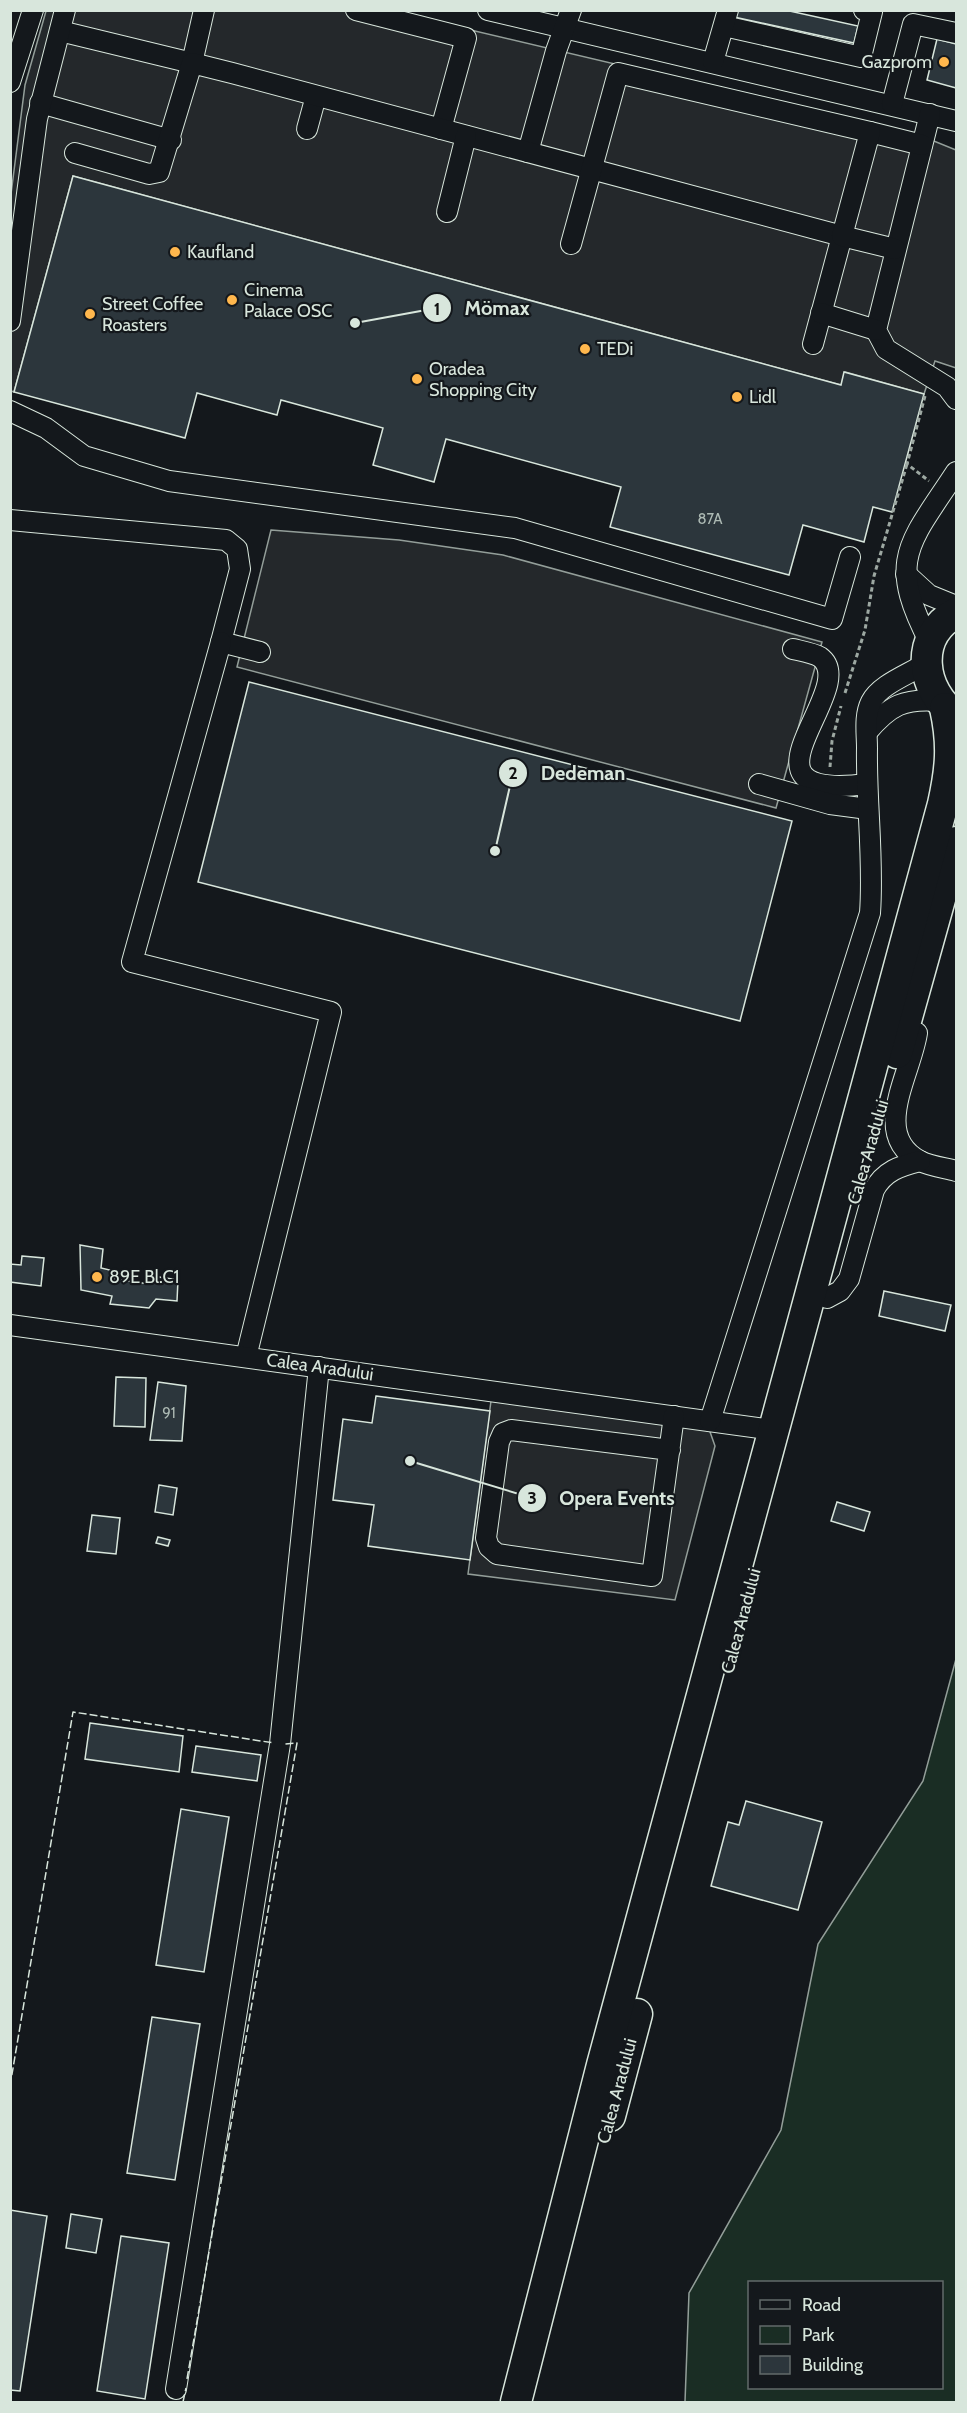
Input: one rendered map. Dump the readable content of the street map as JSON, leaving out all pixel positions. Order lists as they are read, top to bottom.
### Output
{
  "streets": {
    "highway": ["Calea Aradului"]
  },
  "places": [
    "Gazprom",
    "Kaufland",
    "Cinema Palace OSC",
    "Street Coffee Roasters",
    "Mömax",
    "TEDi",
    "Oradea Shopping City",
    "Lidl",
    "Dedeman",
    "89E Bl.C1",
    "Opera Events"
  ],
  "house_numbers": ["87A", "91"],
  "legend": ["Road", "Park", "Building"]
}
